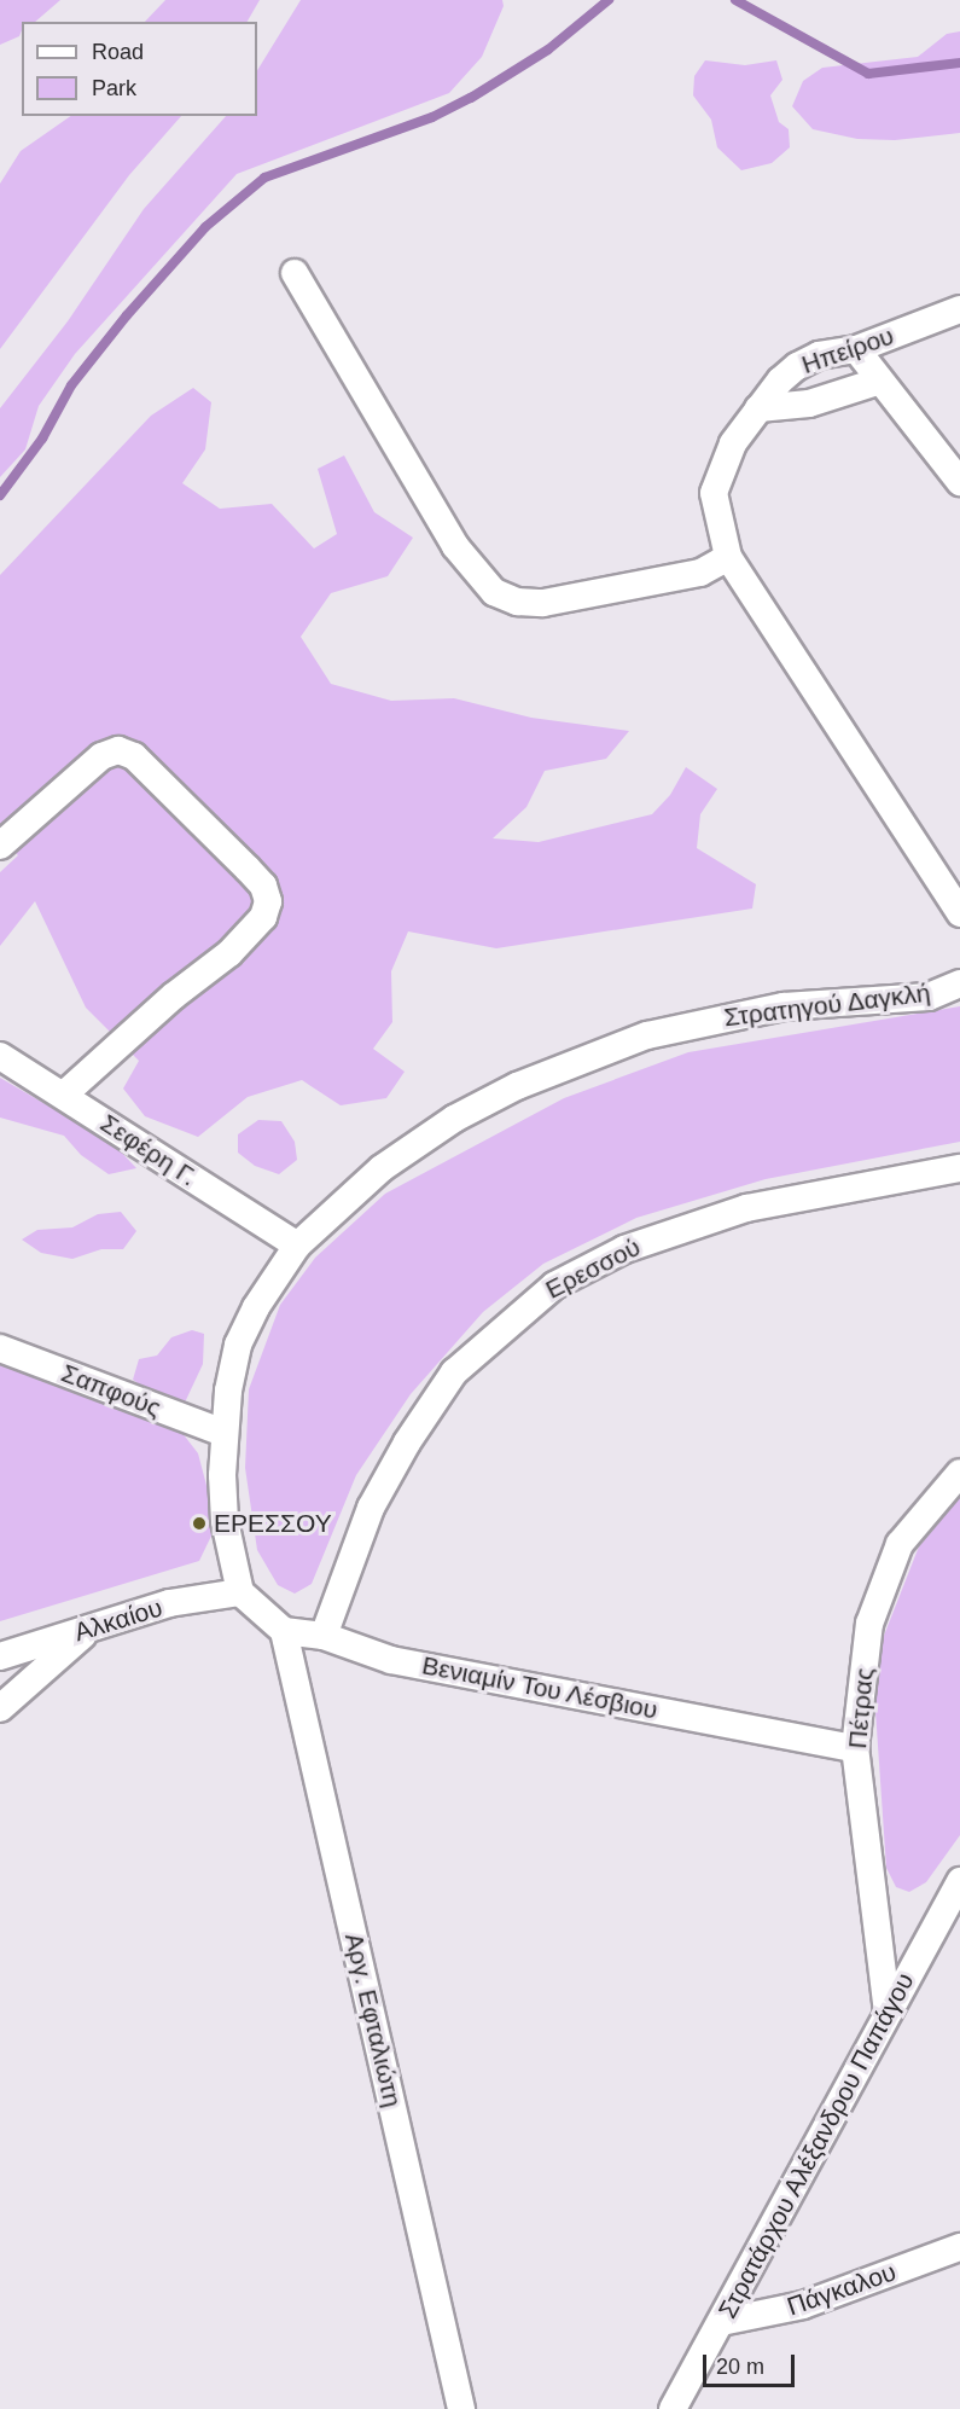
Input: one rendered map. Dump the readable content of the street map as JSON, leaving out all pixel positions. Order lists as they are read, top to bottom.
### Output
{
  "streets": {
    "street": [
      "Ηπείρου",
      "Στρατηγού Δαγκλή",
      "Σεφέρη Γ.",
      "Ερεσσού",
      "Σαπφούς",
      "Αλκαίου",
      "Βενιαμίν Του Λέσβιου",
      "Πέτρας",
      "Αργ. Εφταλιώτη",
      "Στρατάρχου Αλέξανδρου Παπάγου",
      "Πάγκαλου"
    ]
  },
  "crossings": [
    ["Στρατηγού Δαγκλή", "Σεφέρη Γ."],
    ["Στρατηγού Δαγκλή", "Σαπφούς"],
    ["Στρατηγού Δαγκλή", "Αλκαίου"],
    ["Ερεσσού", "Βενιαμίν Του Λέσβιου"],
    ["Βενιαμίν Του Λέσβιου", "Πέτρας"],
    ["Βενιαμίν Του Λέσβιου", "Αργ. Εφταλιώτη"],
    ["Πέτρας", "Στρατάρχου Αλέξανδρου Παπάγου"],
    ["Στρατάρχου Αλέξανδρου Παπάγου", "Πάγκαλου"]
  ],
  "places": ["ΕΡΕΣΣΟΥ"],
  "legend": ["Road", "Park"],
  "scale_bar": "20 m"
}
